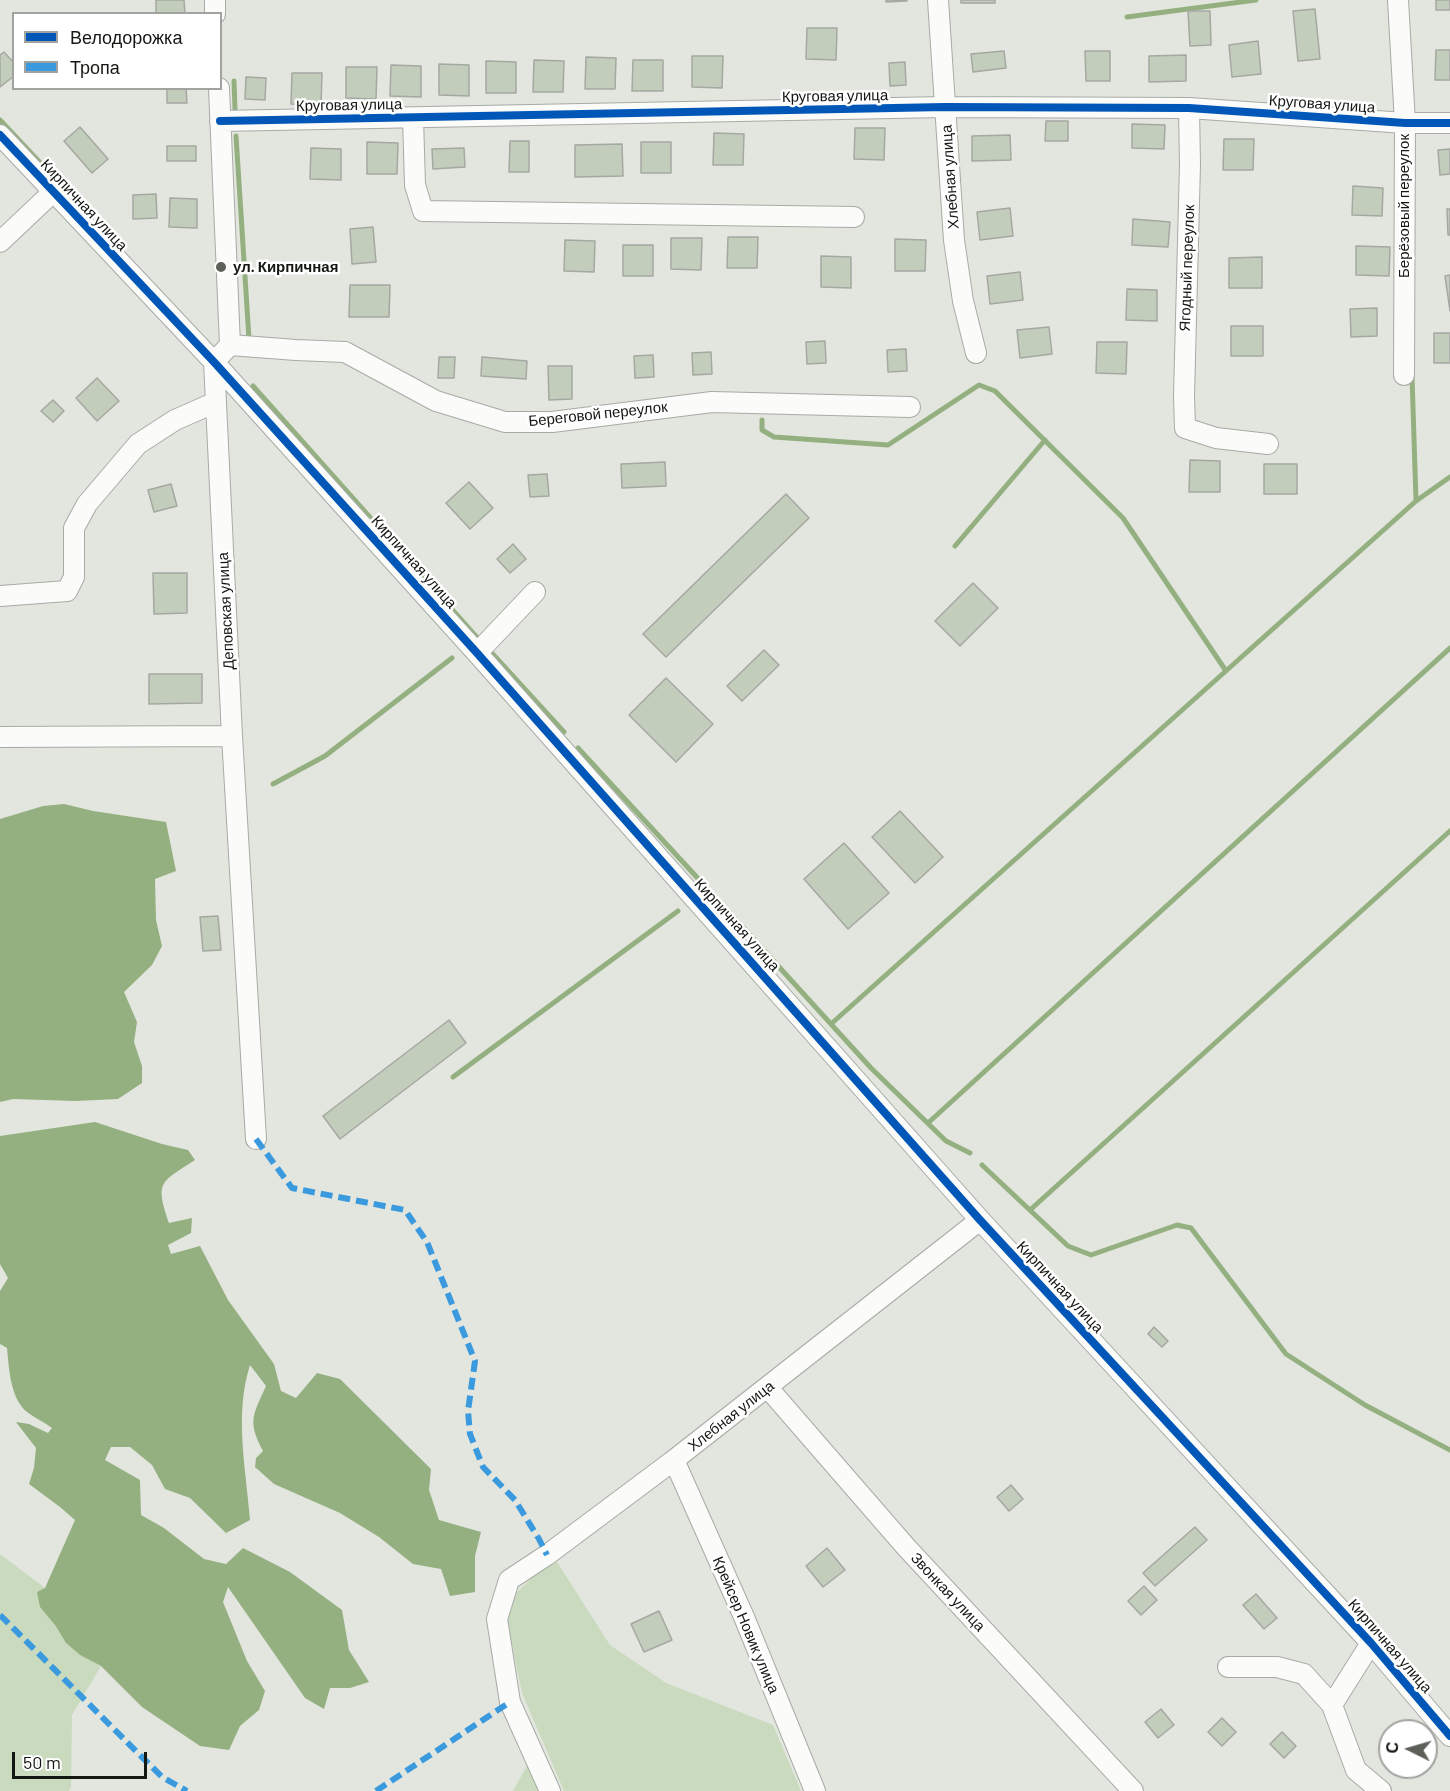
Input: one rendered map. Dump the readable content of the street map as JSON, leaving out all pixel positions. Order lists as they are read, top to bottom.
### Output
{
  "streets": {
    "street": [
      "Круговая улица",
      "Хлебная улица",
      "Кирпичная улица",
      "Берёзовый переулок",
      "Ягодный переулок",
      "Береговой переулок",
      "Деповская улица",
      "Звонкая улица",
      "Крейсер Новик улица"
    ]
  },
  "crossings": [
    ["Круговая улица", "Хлебная улица"],
    ["Круговая улица", "Берёзовый переулок"],
    ["Круговая улица", "Ягодный переулок"],
    ["Хлебная улица", "Кирпичная улица"],
    ["Хлебная улица", "Звонкая улица"],
    ["Хлебная улица", "Крейсер Новик улица"],
    ["Кирпичная улица", "Деповская улица"]
  ],
  "places": ["ул. Кирпичная"],
  "legend": ["Велодорожка", "Тропа"],
  "scale_bar": "50 m",
  "north": "left"
}
